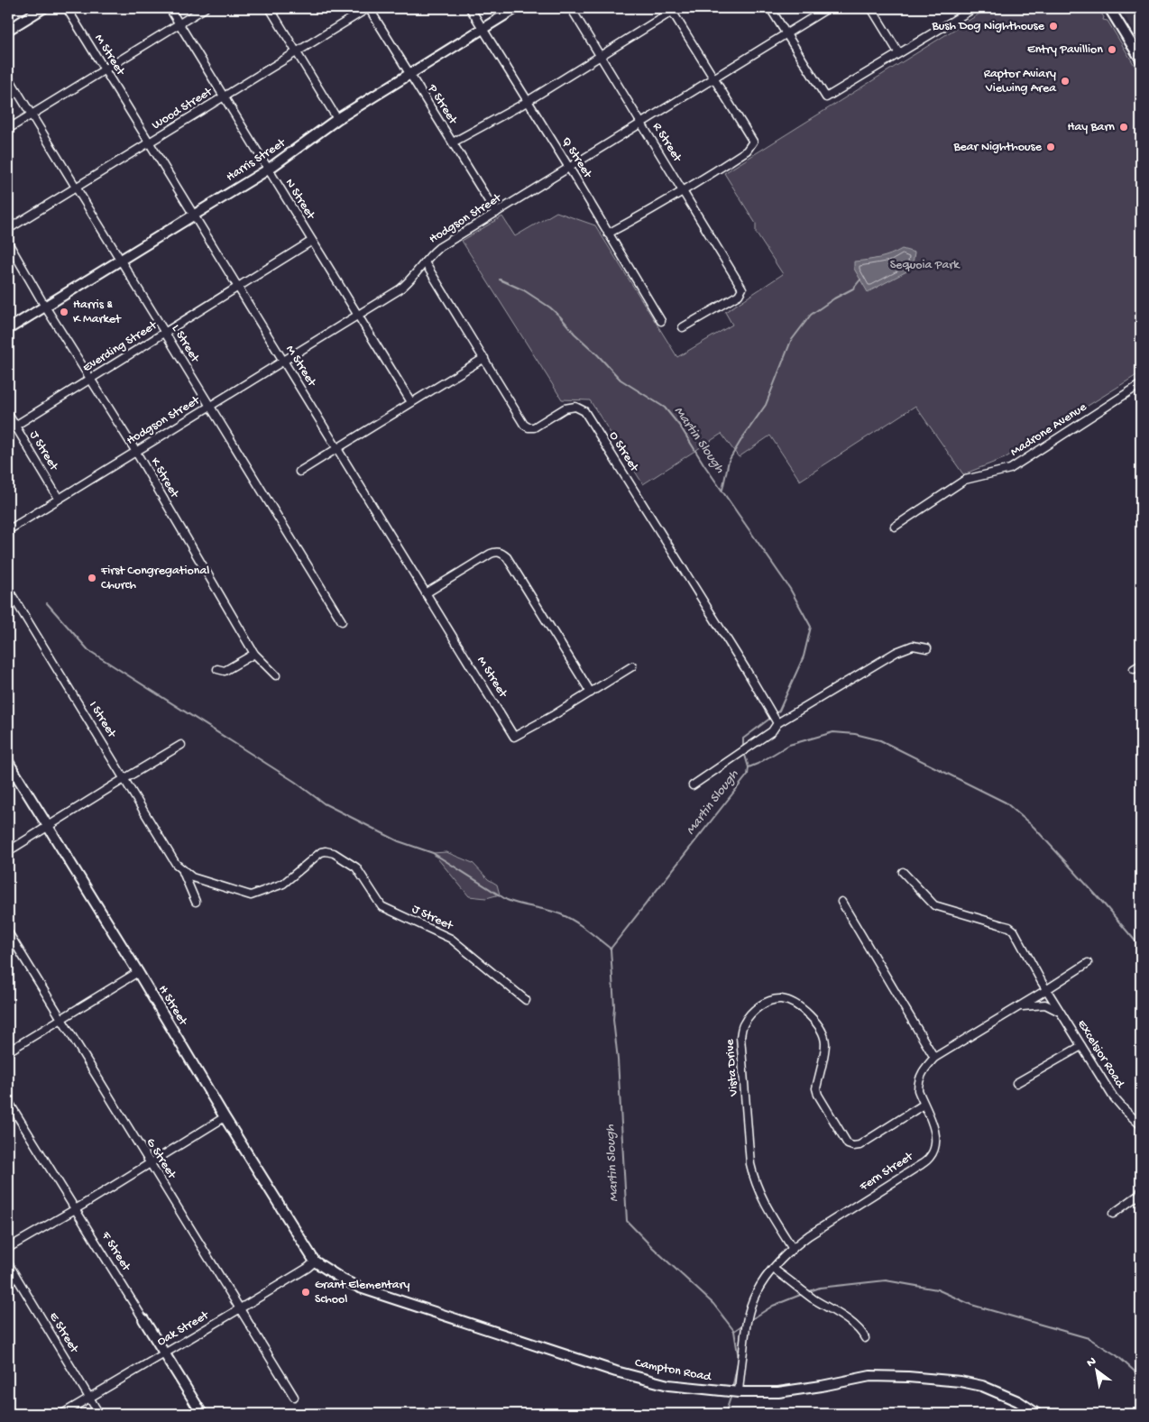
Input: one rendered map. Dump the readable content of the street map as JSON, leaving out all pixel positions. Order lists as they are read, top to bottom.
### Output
{
  "streets": {
    "main road": [
      "Harris Street",
      "H Street",
      "F Street",
      "Campton Road"
    ],
    "street": [
      "M Street",
      "P Street",
      "Wood Street",
      "R Street",
      "Q Street",
      "N Street",
      "Hodgson Street",
      "L Street",
      "Everding Street",
      "Madrone Avenue",
      "J Street",
      "O Street",
      "K Street",
      "I Street",
      "Excelsior Road",
      "Vista Drive",
      "G Street",
      "Fern Street",
      "Oak Street",
      "E Street"
    ]
  },
  "crossings": [
    ["M Street", "Wood Street"],
    ["M Street", "Harris Street"],
    ["M Street", "Hodgson Street"],
    ["M Street", "Everding Street"],
    ["P Street", "Wood Street"],
    ["P Street", "Harris Street"],
    ["P Street", "Hodgson Street"],
    ["Wood Street", "N Street"],
    ["Wood Street", "L Street"],
    ["R Street", "Hodgson Street"],
    ["Q Street", "Harris Street"],
    ["Q Street", "Hodgson Street"],
    ["Harris Street", "N Street"],
    ["Harris Street", "L Street"],
    ["Harris Street", "K Street"],
    ["N Street", "Hodgson Street"],
    ["N Street", "Everding Street"],
    ["Hodgson Street", "L Street"],
    ["Hodgson Street", "J Street"],
    ["Hodgson Street", "O Street"],
    ["Hodgson Street", "K Street"],
    ["L Street", "Everding Street"],
    ["Everding Street", "J Street"],
    ["Everding Street", "K Street"],
    ["J Street", "I Street"],
    ["H Street", "Oak Street"],
    ["H Street", "Campton Road"],
    ["Excelsior Road", "Fern Street"],
    ["Vista Drive", "Fern Street"],
    ["G Street", "Oak Street"],
    ["Fern Street", "Campton Road"],
    ["F Street", "Oak Street"],
    ["Oak Street", "E Street"],
    ["Oak Street", "Campton Road"]
  ],
  "water": ["Martin Slough"],
  "parks": ["Sequoia Park"],
  "places": [
    "Bush Dog Nighthouse",
    "Entry Pavillion",
    "Raptor Aviary Viewing Area",
    "Hay Barn",
    "Bear Nighthouse",
    "Harris & K Market",
    "First Congregational Church",
    "Grant Elementary School"
  ],
  "north": "top left"
}
